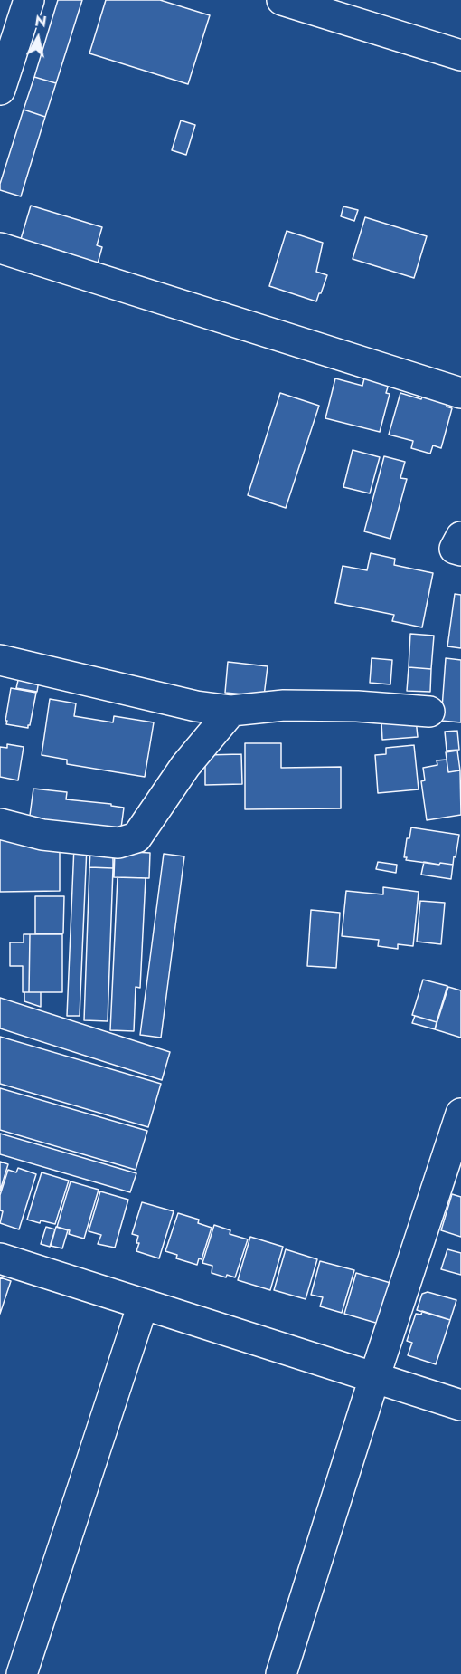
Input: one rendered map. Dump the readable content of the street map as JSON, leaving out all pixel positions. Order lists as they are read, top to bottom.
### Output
{
  "north": "top"
}
